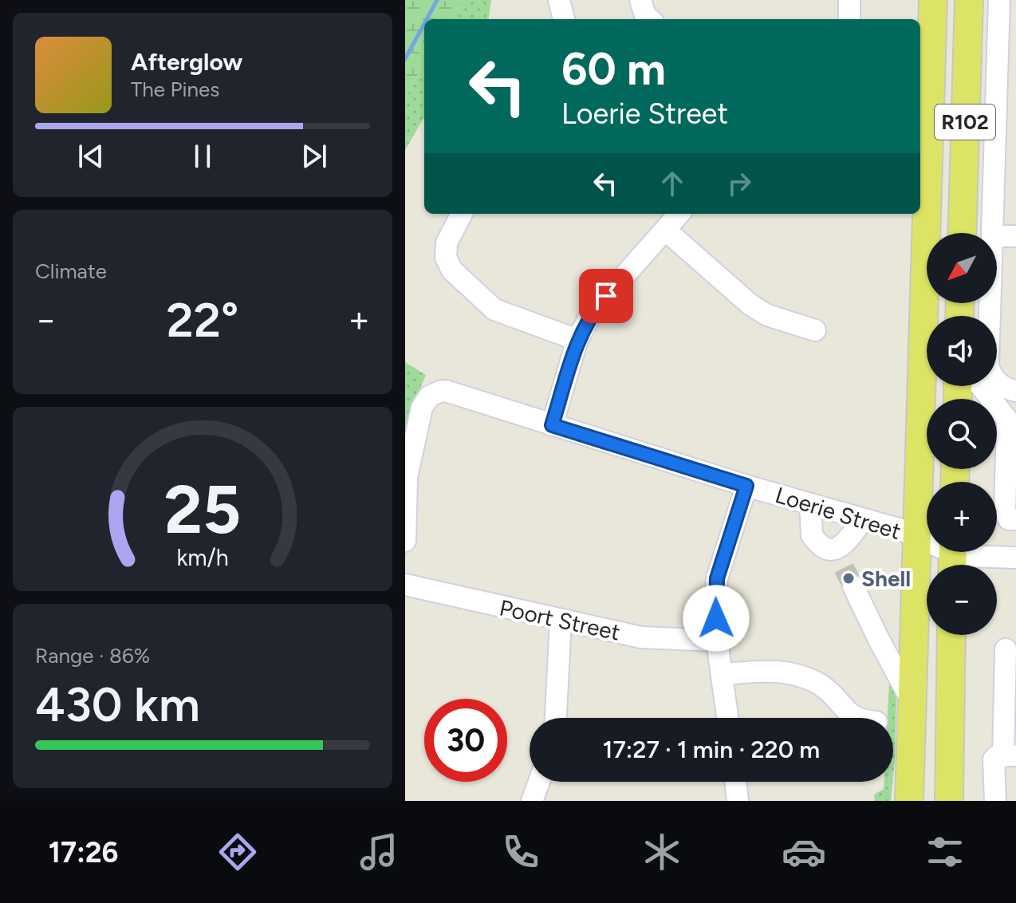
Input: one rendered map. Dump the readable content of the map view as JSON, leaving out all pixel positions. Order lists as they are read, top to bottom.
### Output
{
  "streets": {
    "main road": ["R102"],
    "street": ["Loerie Street", "Poort Street"]
  },
  "crossings": [
    ["R102", "Loerie Street"]
  ],
  "places": ["Shell"],
  "north": "bottom left",
  "page": {
    "turn": ["60 m", "Loerie Street"],
    "song": ["Afterglow", "The Pines"],
    "tile": [
      "Climate",
      ["Range · 86%", "430 km"]
    ],
    "map_buttons": ["+", "−"],
    "heat": ["−", "22°", "+"],
    "limit": "30",
    "trip": "17:27 · 1 min · 220 m",
    "tabs": "17:26",
    "gauge": ["25", "km/h"]
  }
}
